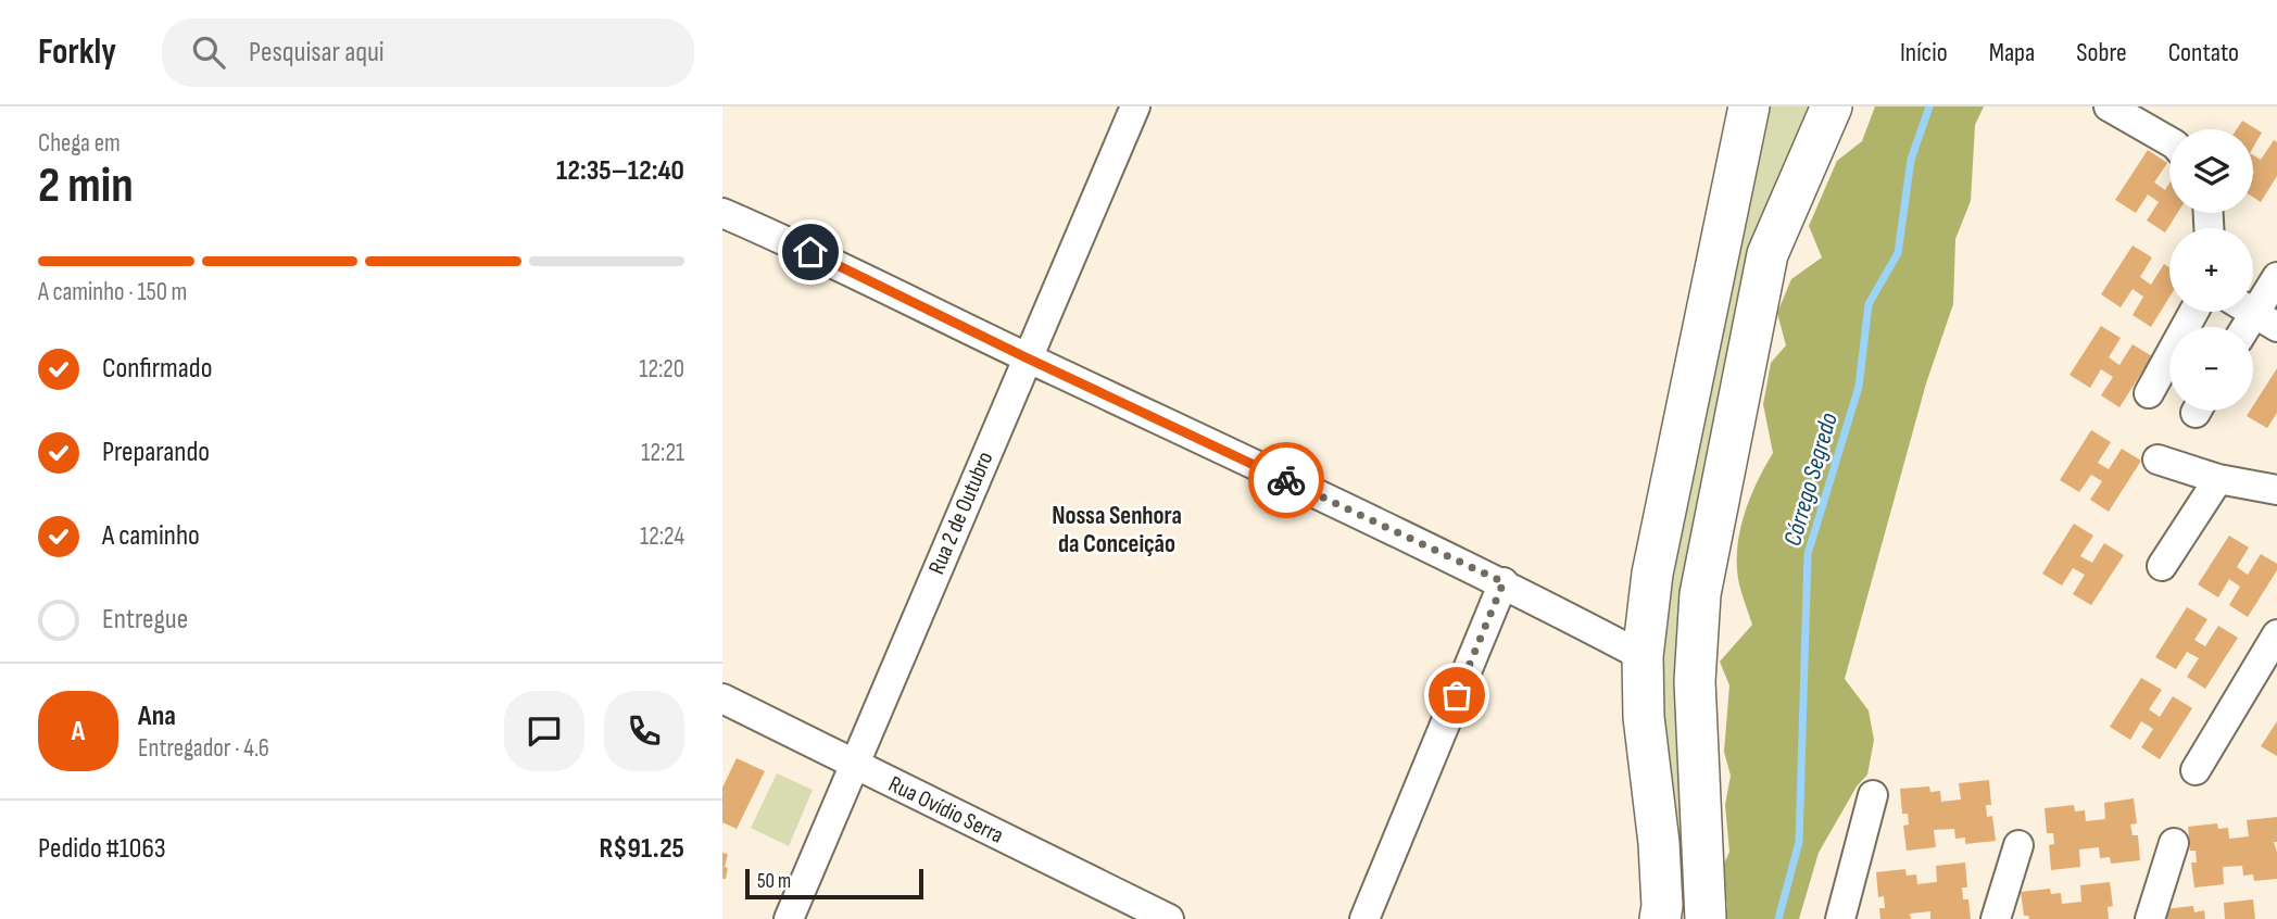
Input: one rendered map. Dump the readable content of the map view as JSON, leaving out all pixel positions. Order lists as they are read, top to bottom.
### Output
{
  "streets": {
    "street": ["Rua 2 de Outubro", "Rua Ovídio Serra"]
  },
  "crossings": [
    ["Rua 2 de Outubro", "Rua Ovídio Serra"]
  ],
  "districts": ["Nossa Senhora da Conceição"],
  "water": ["Córrego Segredo"],
  "scale_bar": "50 m",
  "page": {
    "header": "Forkly",
    "search": "Pesquisar aqui",
    "nav": [
      "Início",
      "Mapa",
      "Sobre",
      "Contato"
    ],
    "heading": ["2 min", "Chega em", "12:35–12:40"],
    "panel": [
      "Ana",
      "Entregador · 4.6",
      "Pedido #1063",
      "R$91.25"
    ],
    "map_buttons": ["+", "−"],
    "bar": "A caminho · 150 m",
    "list": [
      ["Confirmado", "12:20"],
      ["Preparando", "12:21"],
      ["A caminho", "12:24"],
      "Entregue"
    ],
    "round": "A",
    "scale": "50 m"
  }
}
